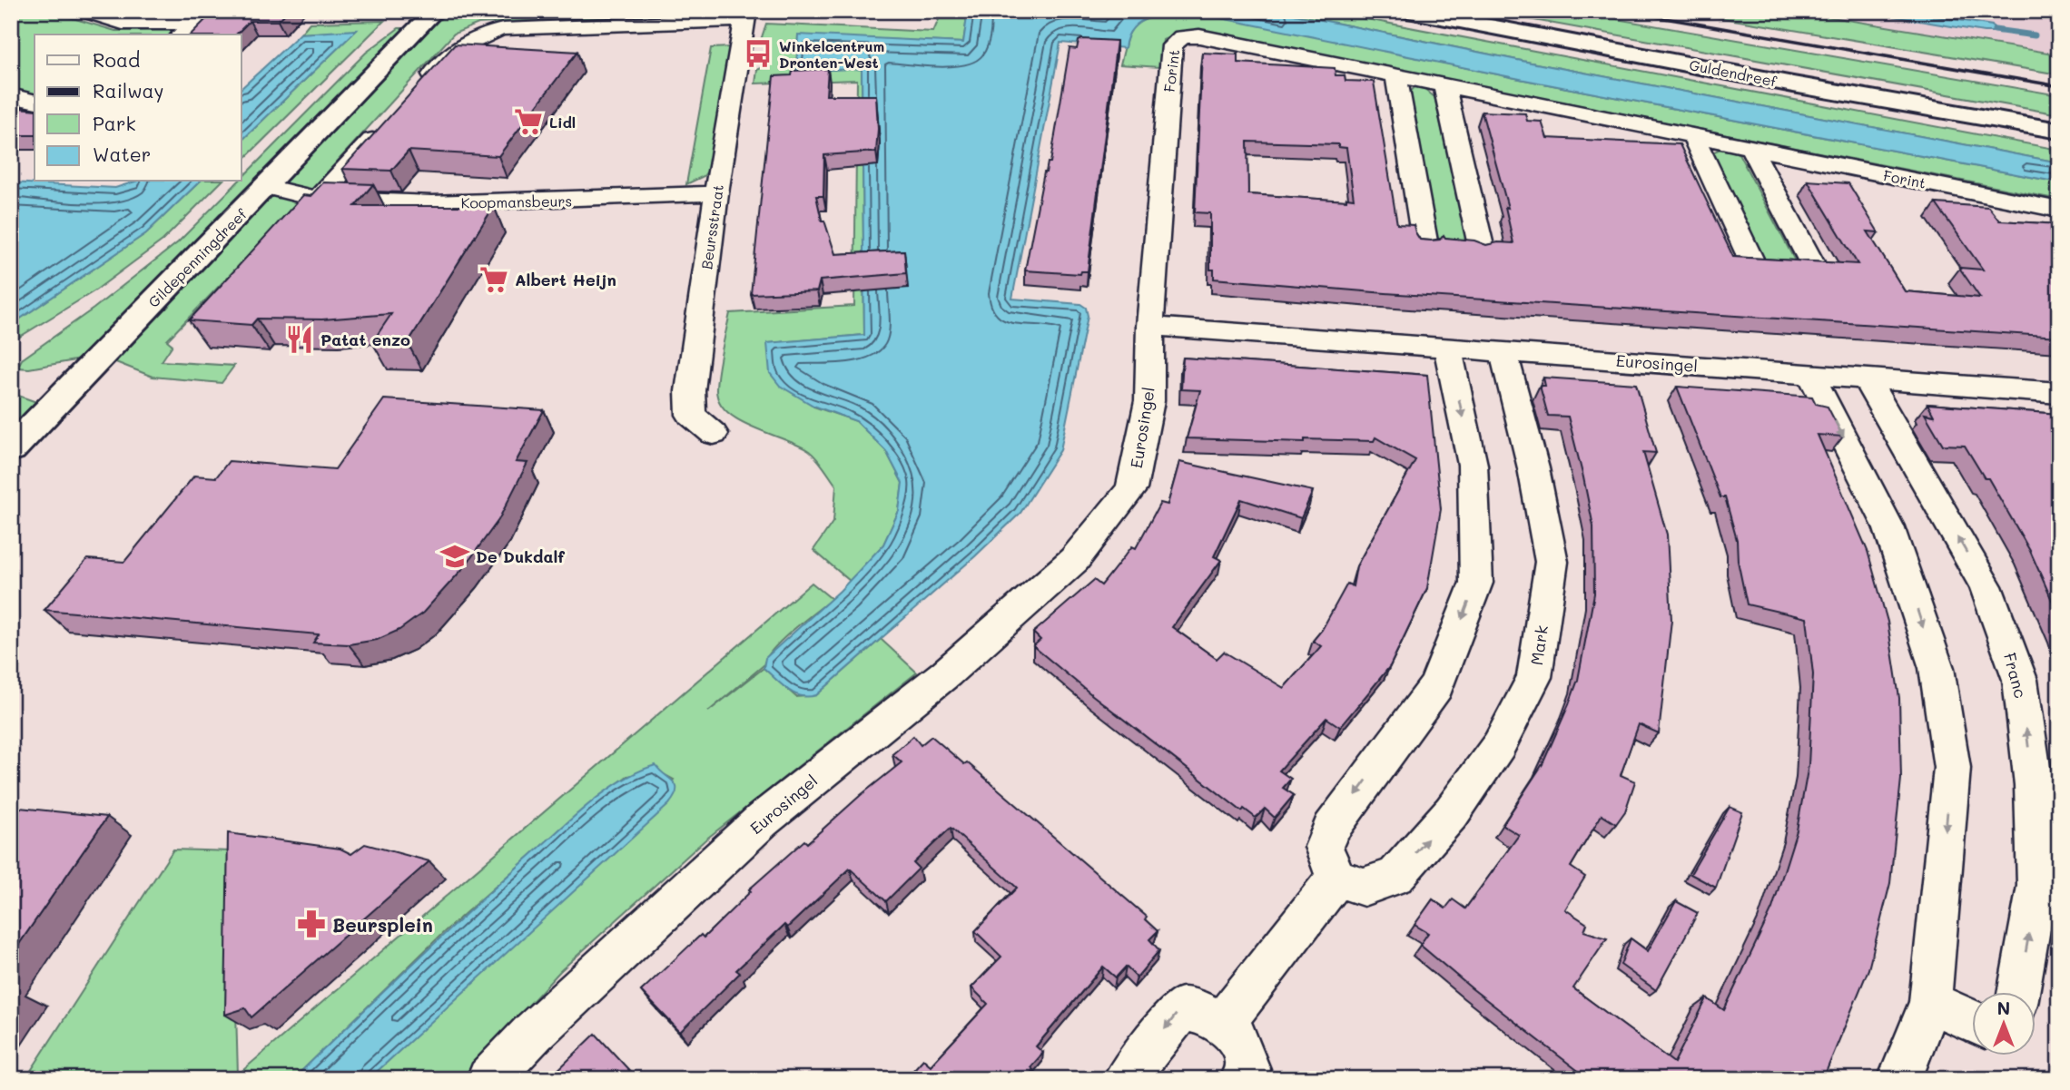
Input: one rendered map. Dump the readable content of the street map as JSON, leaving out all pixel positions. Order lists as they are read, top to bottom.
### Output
{
  "streets": {
    "street": [
      "Forint",
      "Guldendreef",
      "Koopmansbeurs",
      "Beursstraat",
      "Gildepenningdreef",
      "Eurosingel",
      "Mark",
      "Franc"
    ]
  },
  "crossings": [
    ["Forint", "Eurosingel"],
    ["Koopmansbeurs", "Beursstraat"],
    ["Koopmansbeurs", "Gildepenningdreef"],
    ["Eurosingel", "Mark"],
    ["Eurosingel", "Franc"]
  ],
  "places": {
    "bus stop": ["Winkelcentrum Dronten-West"],
    "supermarket": ["Lidl", "Albert Heijn"],
    "restaurant": ["Patat enzo"],
    "school or university": ["De Dukdalf"],
    "pharmacy": ["Beursplein"]
  },
  "legend": [
    "Road",
    "Railway",
    "Park",
    "Water"
  ],
  "north": "top"
}
